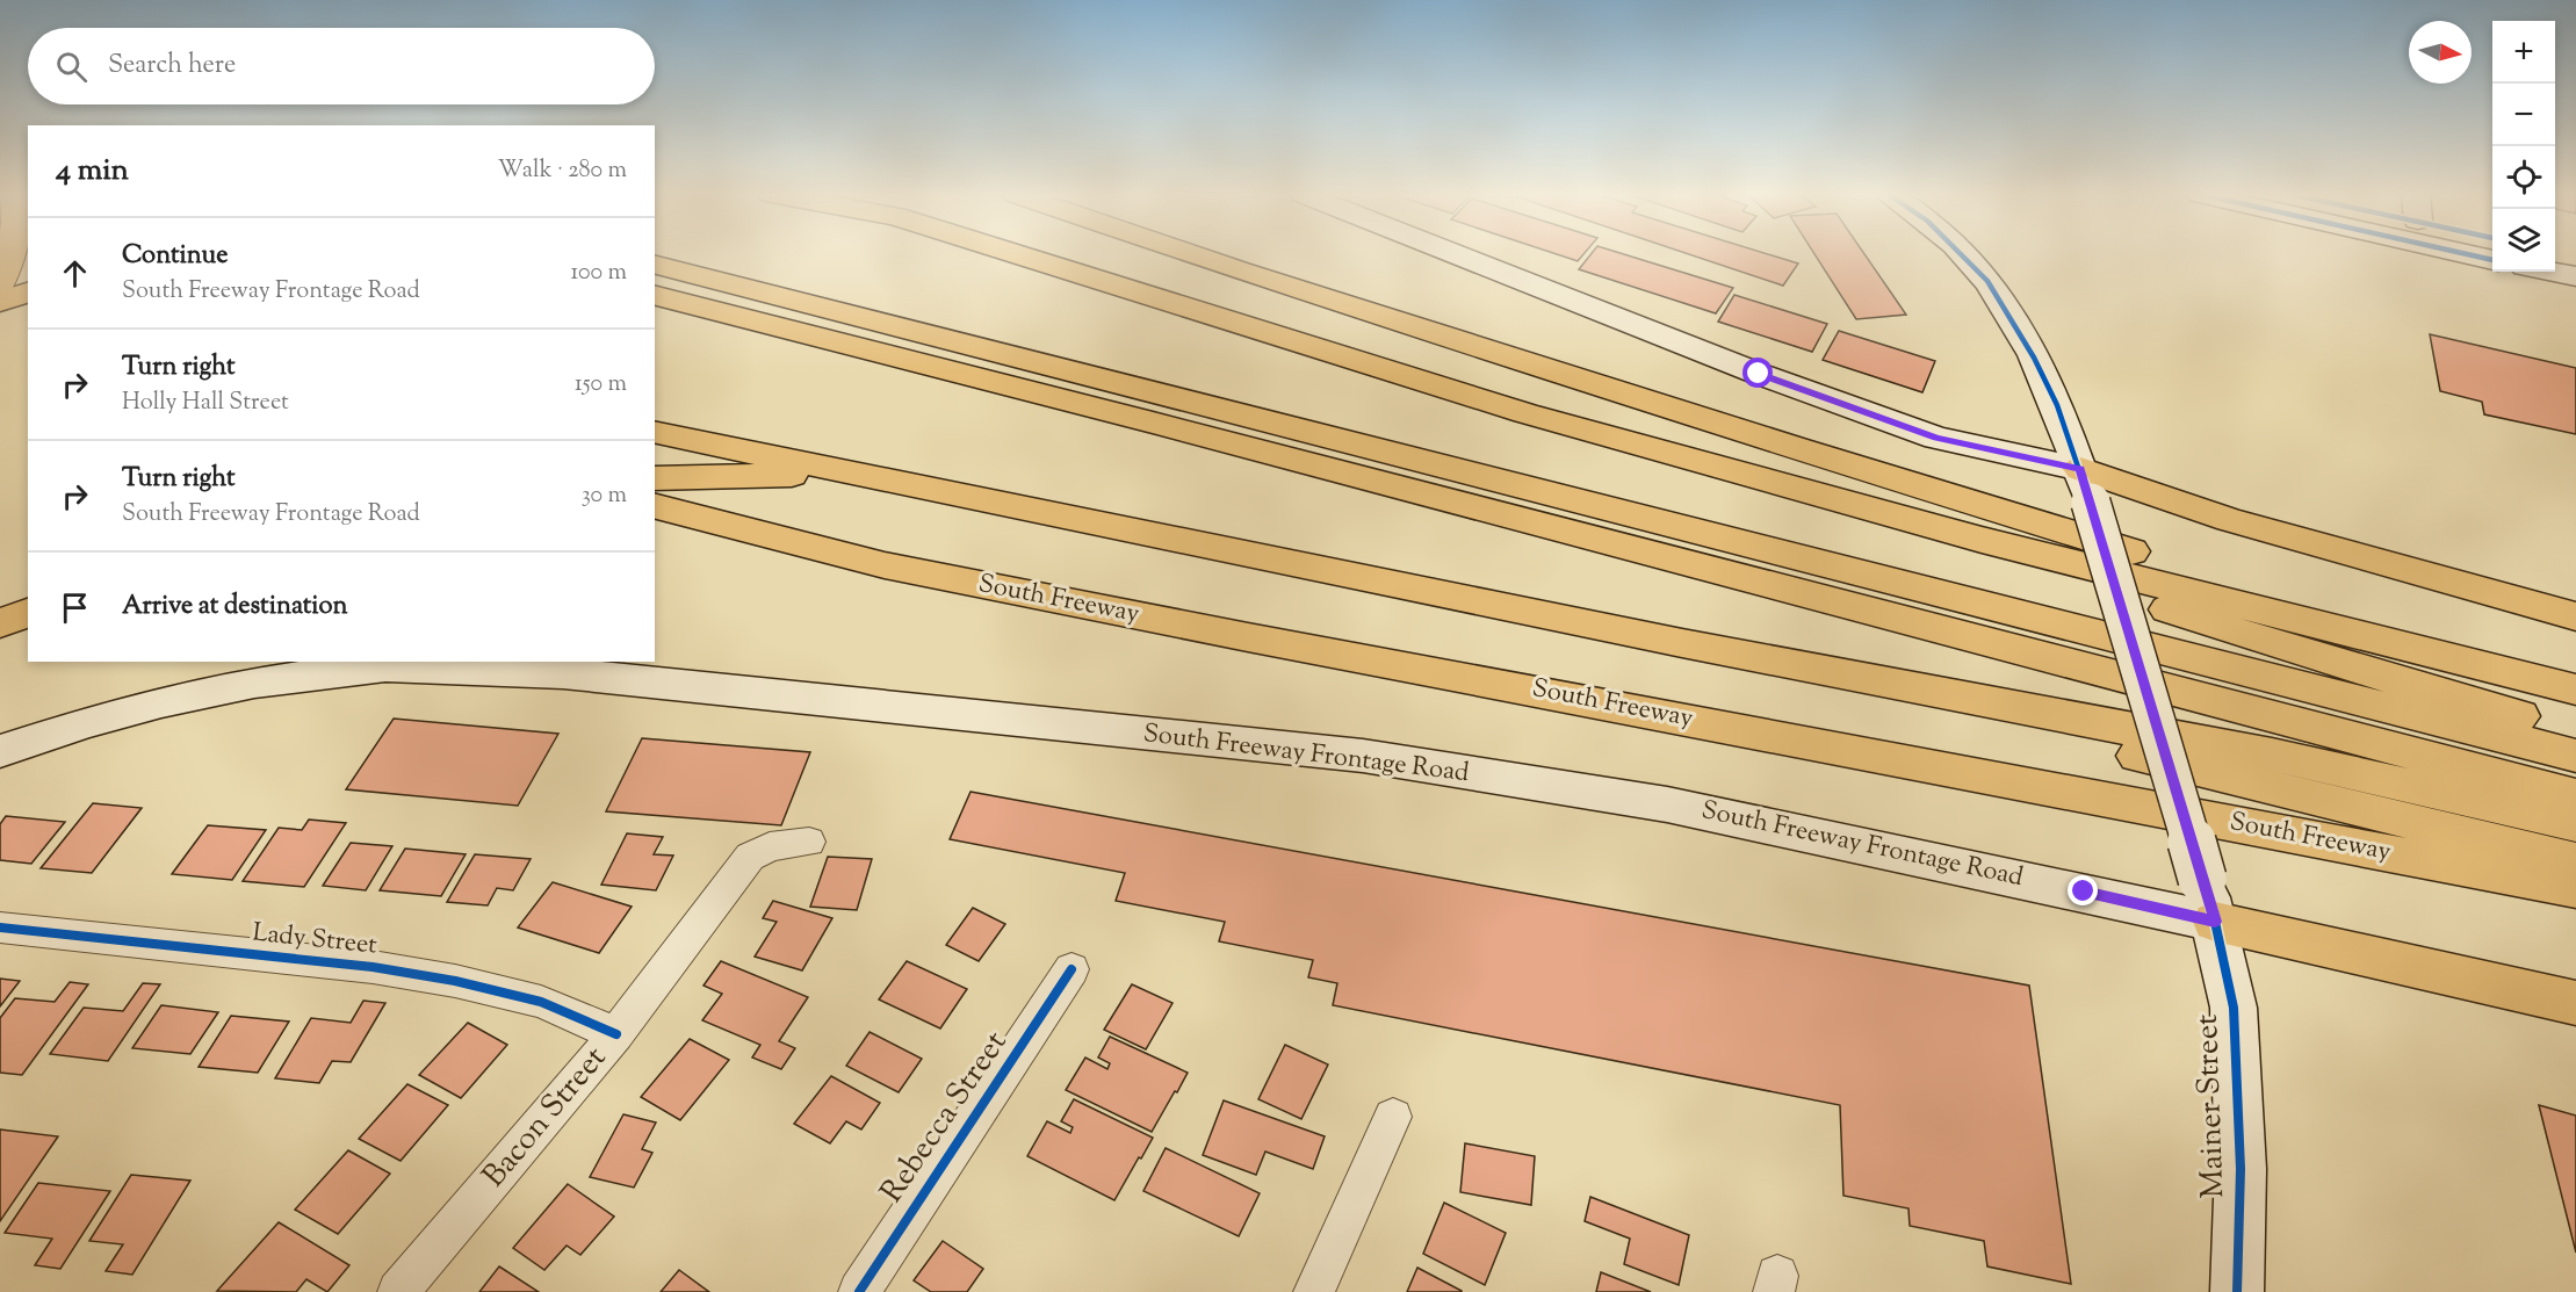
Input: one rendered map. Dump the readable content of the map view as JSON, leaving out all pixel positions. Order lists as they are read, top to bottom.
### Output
{
  "streets": {
    "highway": ["South Freeway"],
    "main road": ["South Freeway Frontage Road", "Mainer Street"],
    "street": ["Lady Street", "Bacon Street", "Rebecca Street"]
  },
  "crossings": [
    ["South Freeway Frontage Road", "Mainer Street"],
    ["Lady Street", "Bacon Street"]
  ],
  "north": "right",
  "page": {
    "map_buttons": ["+", "−"],
    "search": "Search here",
    "heading": ["4 min", "Walk · 280 m"],
    "list": [
      ["Continue", "South Freeway Frontage Road", "100 m"],
      ["Turn right", "Holly Hall Street", "150 m"],
      ["Turn right", "South Freeway Frontage Road", "30 m"],
      "Arrive at destination"
    ]
  }
}
